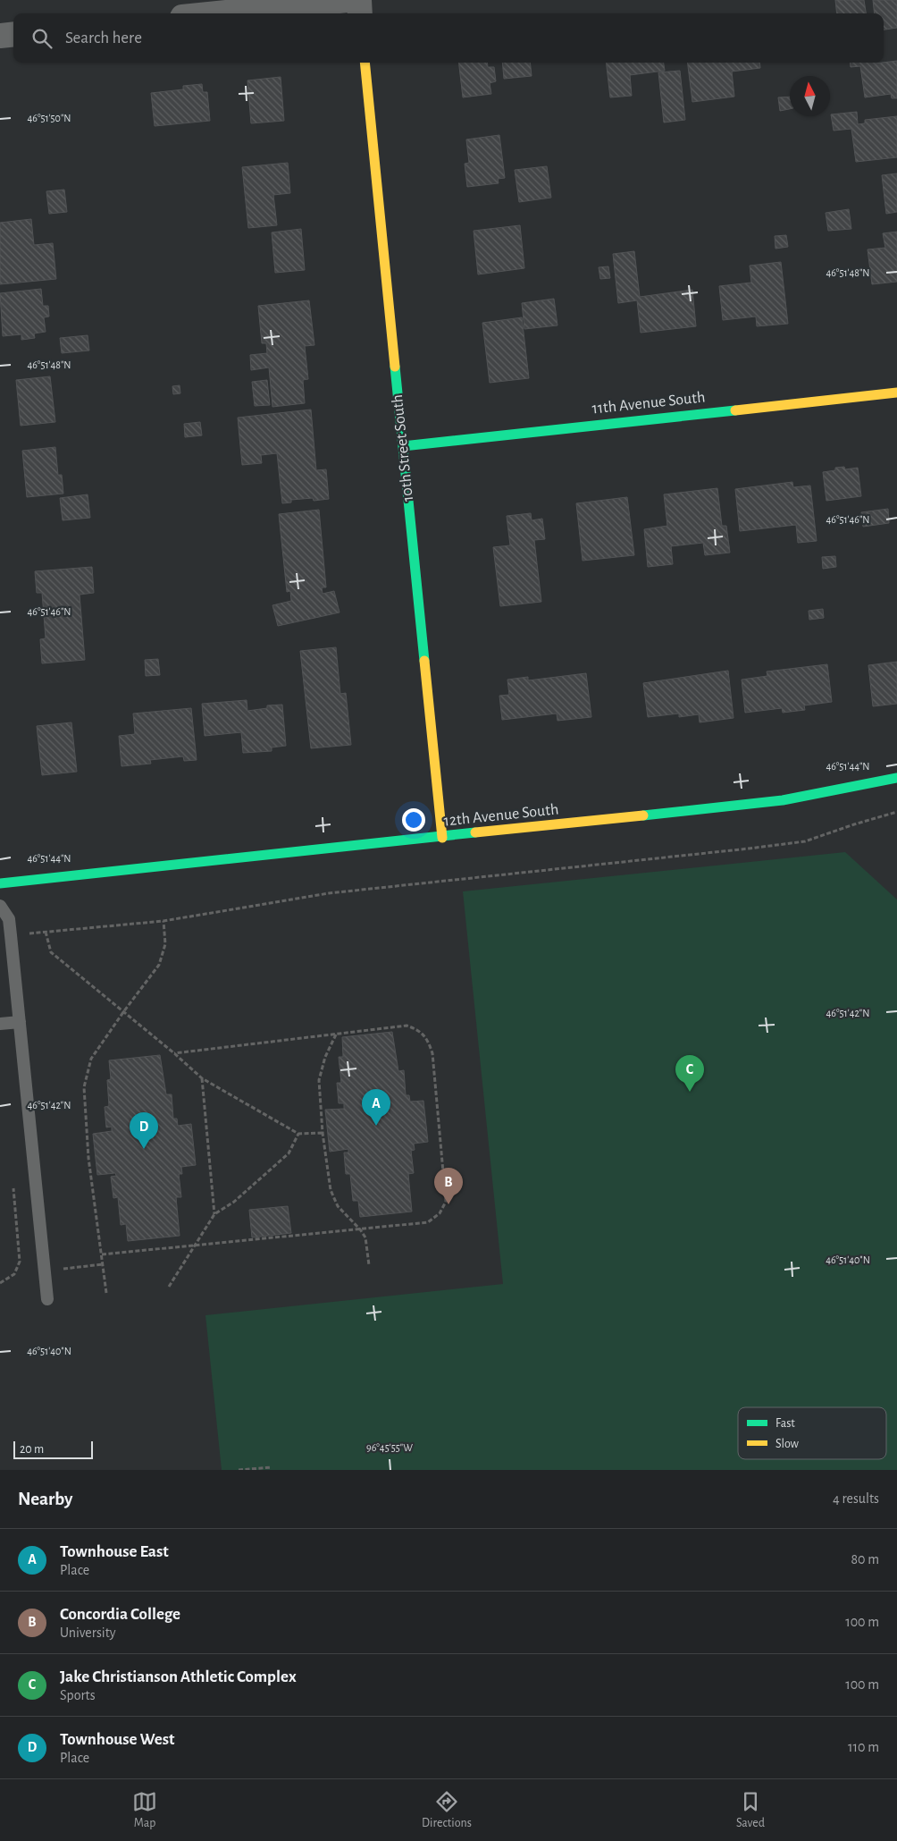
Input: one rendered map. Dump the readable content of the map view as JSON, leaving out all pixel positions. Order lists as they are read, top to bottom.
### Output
{
  "streets": {
    "street": ["11th Avenue South", "10th Street South", "12th Avenue South"]
  },
  "crossings": [
    ["11th Avenue South", "10th Street South"],
    ["10th Street South", "12th Avenue South"]
  ],
  "legend": ["Fast", "Slow"],
  "scale_bar": "20 m",
  "north": "top",
  "page": {
    "search": "Search here",
    "pins": [
      "C",
      "A",
      "D",
      "B"
    ],
    "scale": "20 m",
    "heading": ["Nearby", "4 results"],
    "list": [
      {
        "mark": "A",
        "name": "Townhouse East",
        "note": "Place",
        "value": "80 m"
      },
      {
        "mark": "B",
        "name": "Concordia College",
        "note": "University",
        "value": "100 m"
      },
      {
        "mark": "C",
        "name": "Jake Christianson Athletic Complex",
        "note": "Sports",
        "value": "100 m"
      },
      {
        "mark": "D",
        "name": "Townhouse West",
        "note": "Place",
        "value": "110 m"
      }
    ],
    "nav": ["Map", "Directions", "Saved"]
  },
  "coordinates": [
    "46°51'50\"N",
    "46°51'48\"N",
    "46°51'46\"N",
    "46°51'44\"N",
    "46°51'42\"N",
    "46°51'40\"N",
    "96°45'55\"W"
  ]
}
